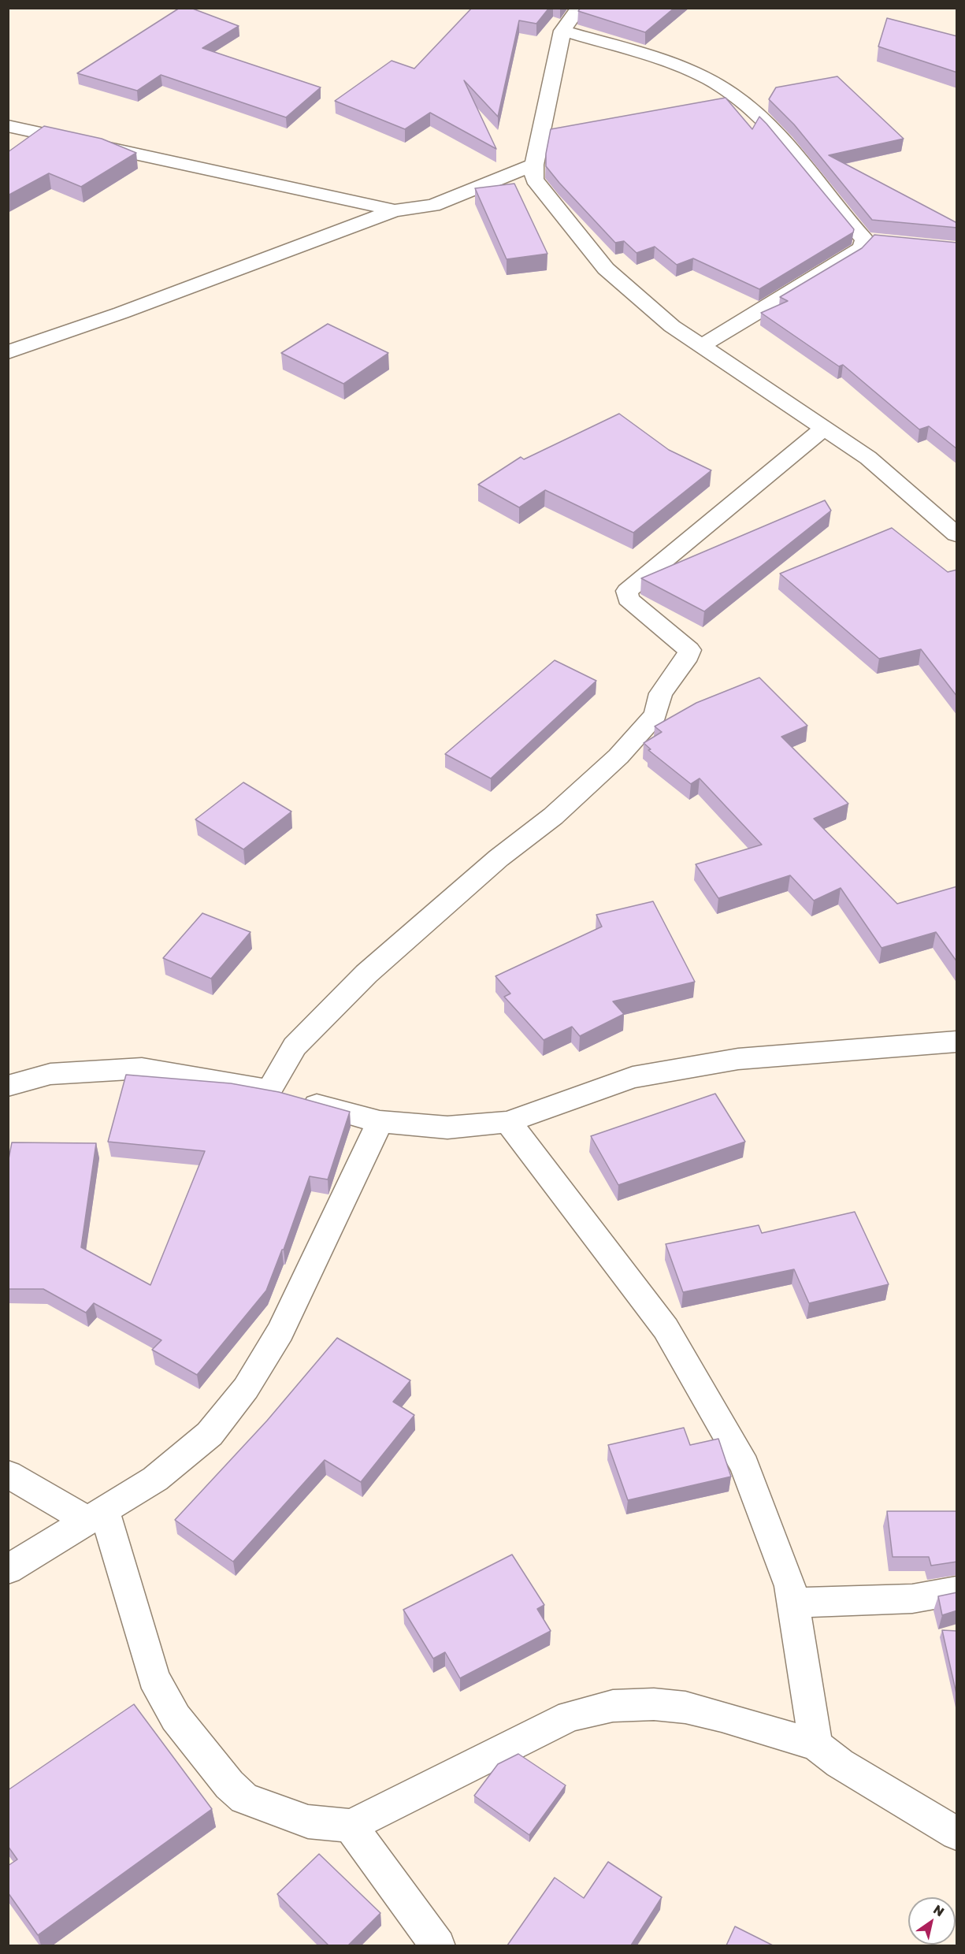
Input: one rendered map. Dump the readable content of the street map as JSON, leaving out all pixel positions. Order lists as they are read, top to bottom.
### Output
{
  "north": "top right"
}
